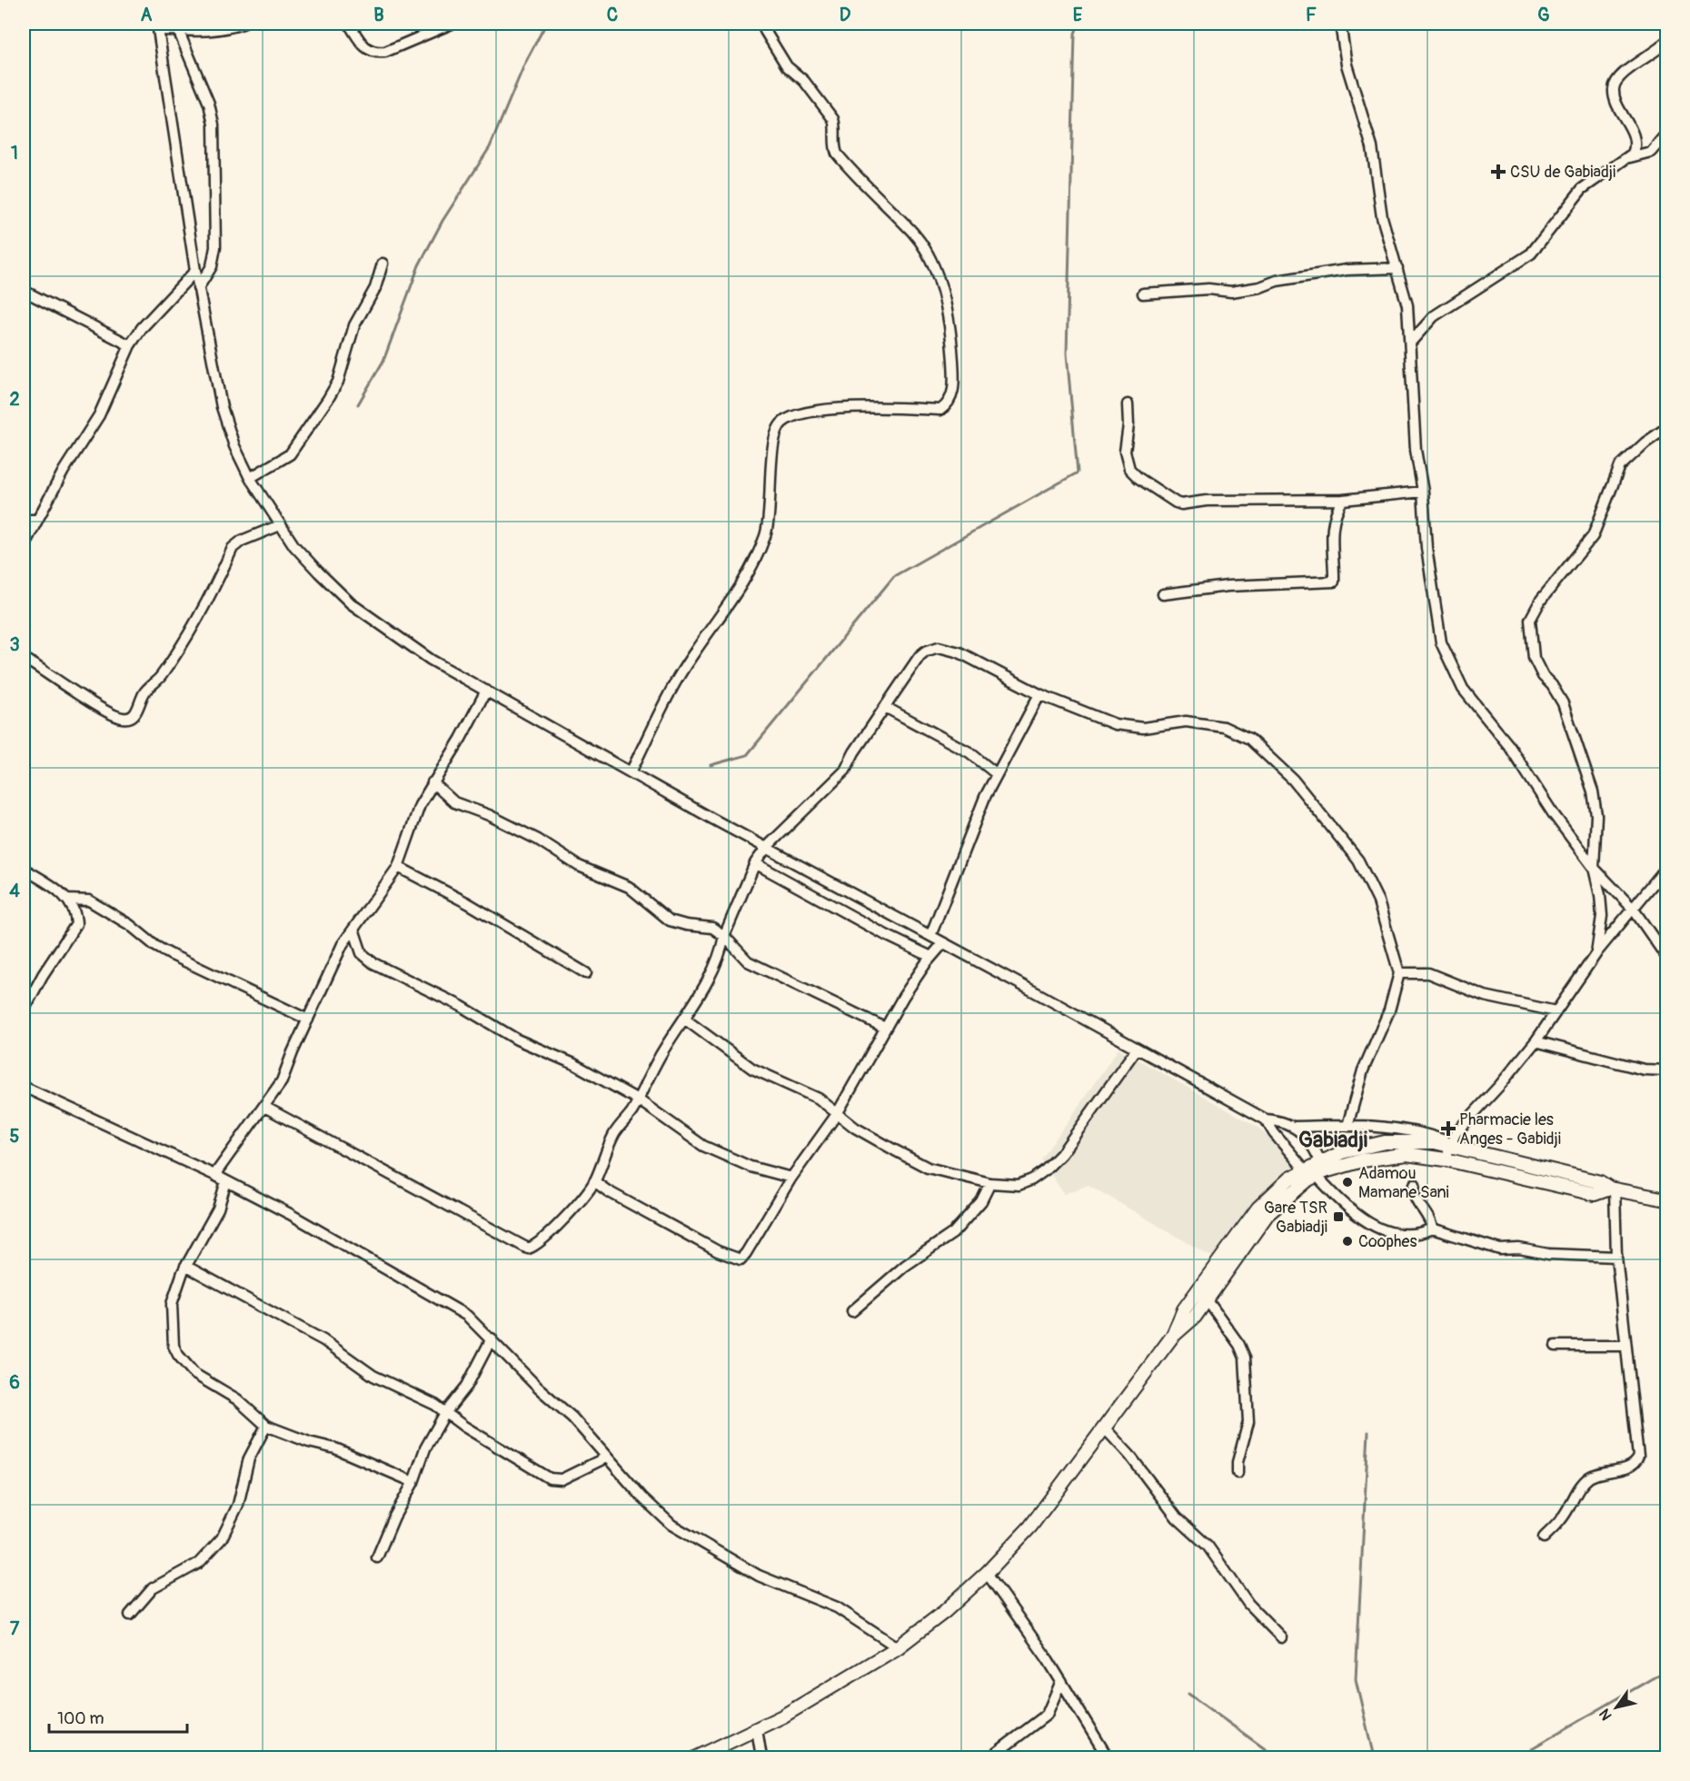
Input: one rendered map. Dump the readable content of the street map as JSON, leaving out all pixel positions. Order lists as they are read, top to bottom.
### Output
{
  "districts": ["Gabiadji"],
  "places": {
    "health": ["CSU de Gabiadji", "Pharmacie les Anges - Gabidji"],
    "other": ["Adamou Mamane Sani", "Coophes"],
    "transit": ["Gare TSR Gabiadji"]
  },
  "scale_bar": "100 m",
  "north": "bottom left",
  "grid": {
    "columns": [
      "A",
      "B",
      "C",
      "D",
      "E",
      "F",
      "G"
    ],
    "rows": [
      "1",
      "2",
      "3",
      "4",
      "5",
      "6",
      "7"
    ]
  }
}
